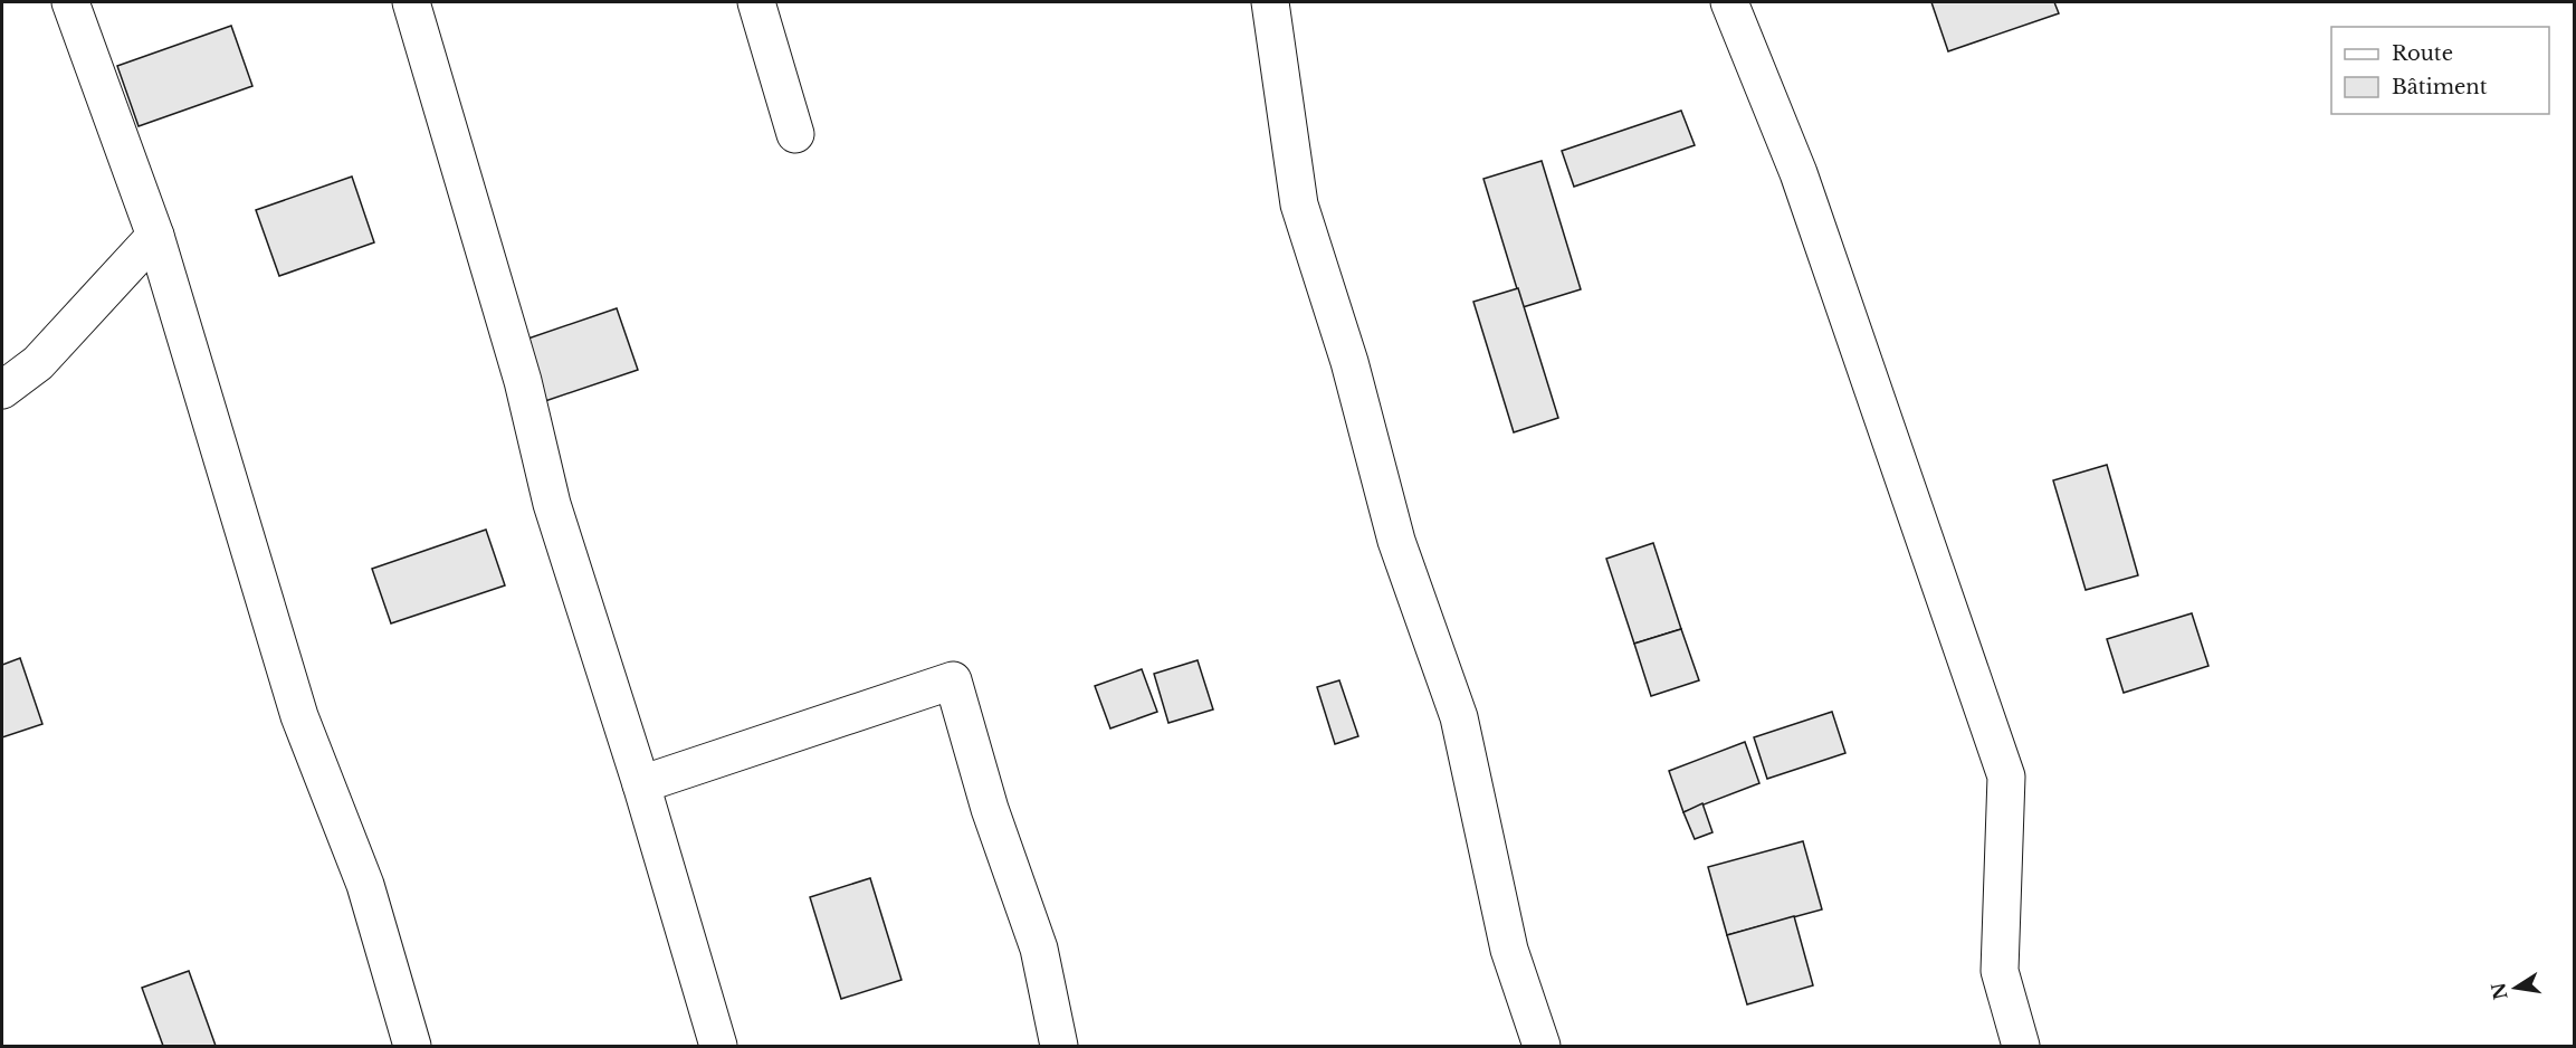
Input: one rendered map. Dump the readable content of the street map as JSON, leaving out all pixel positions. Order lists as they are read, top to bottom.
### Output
{
  "legend": ["Route", "Bâtiment"],
  "north": "left"
}
